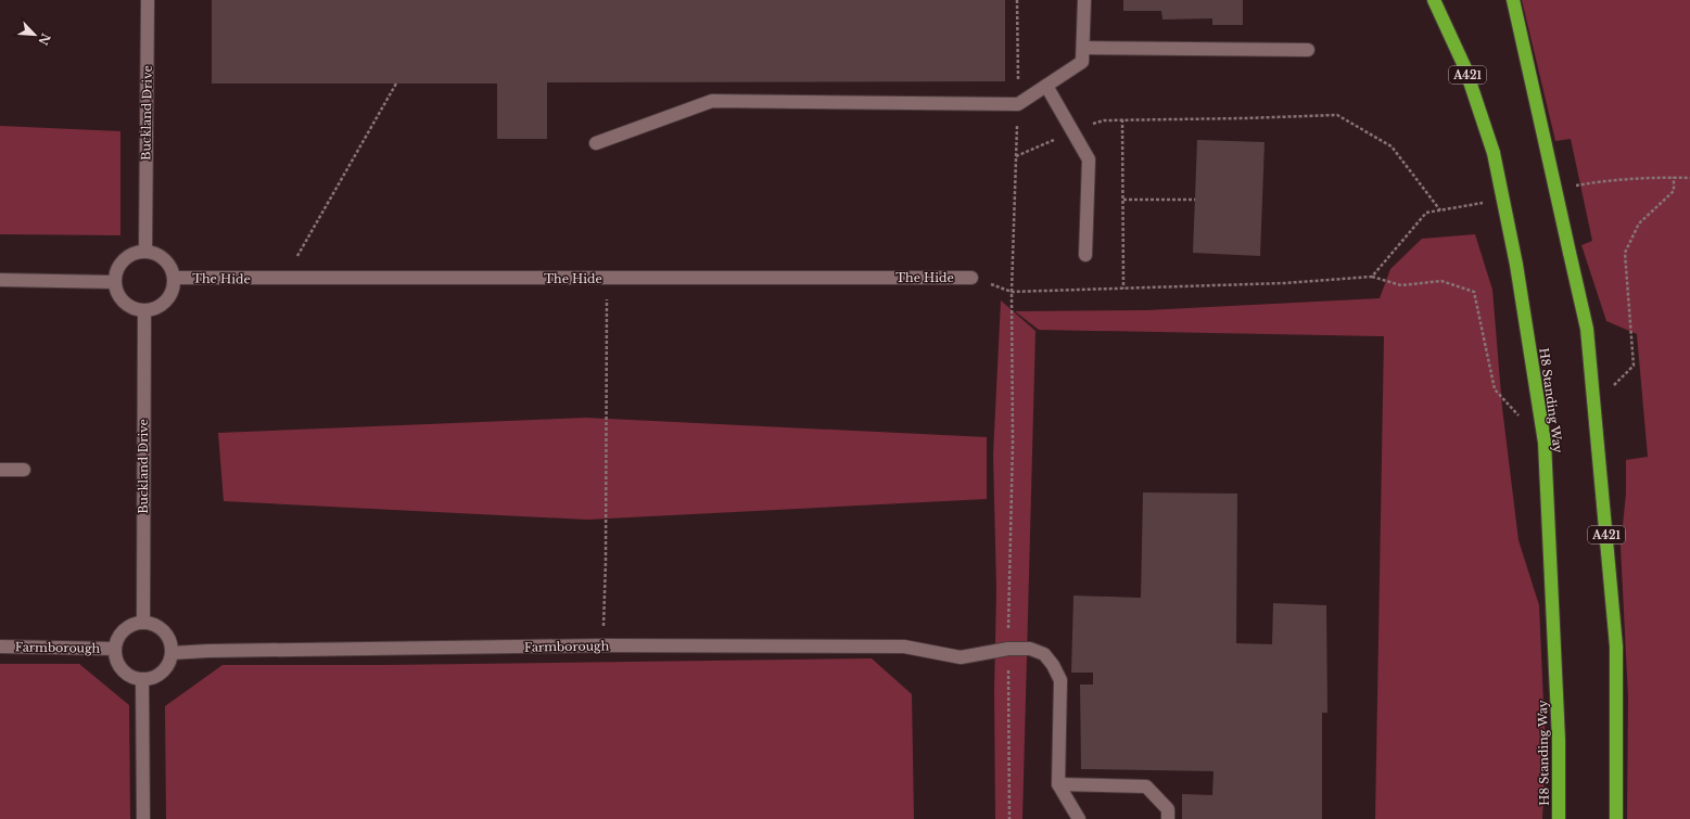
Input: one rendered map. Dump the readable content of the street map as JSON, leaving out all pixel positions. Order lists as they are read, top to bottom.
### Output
{
  "streets": {
    "highway": ["A421", "H8 Standing Way"],
    "street": ["Buckland Drive", "The Hide", "Farmborough"]
  },
  "crossings": [
    ["Buckland Drive", "The Hide"],
    ["Buckland Drive", "Farmborough"]
  ],
  "north": "bottom right"
}
